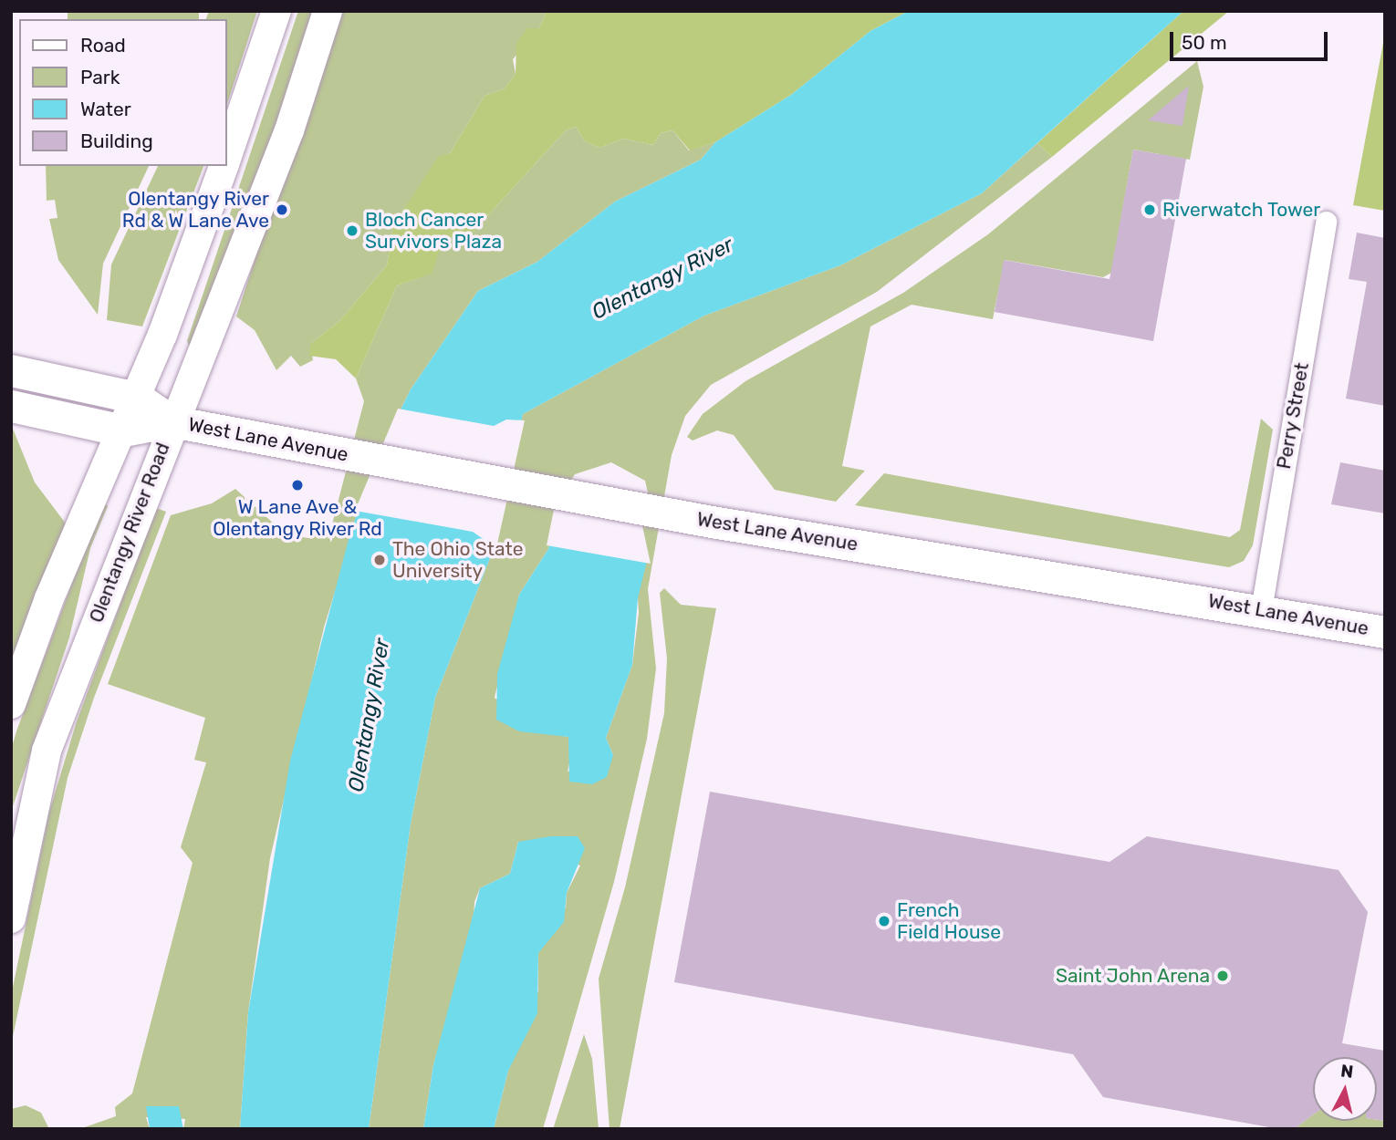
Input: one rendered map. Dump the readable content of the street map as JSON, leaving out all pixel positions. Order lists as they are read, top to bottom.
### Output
{
  "streets": {
    "main road": ["West Lane Avenue", "Olentangy River Road"],
    "street": ["Perry Street"]
  },
  "crossings": [
    ["Perry Street", "West Lane Avenue"],
    ["West Lane Avenue", "Olentangy River Road"]
  ],
  "water": ["Olentangy River"],
  "places": [
    "Olentangy River Rd & W Lane Ave",
    "Riverwatch Tower",
    "Bloch Cancer Survivors Plaza",
    "W Lane Ave & Olentangy River Rd",
    "The Ohio State University",
    "French Field House",
    "Saint John Arena"
  ],
  "legend": [
    "Road",
    "Park",
    "Water",
    "Building"
  ],
  "scale_bar": "50 m",
  "north": "top"
}
